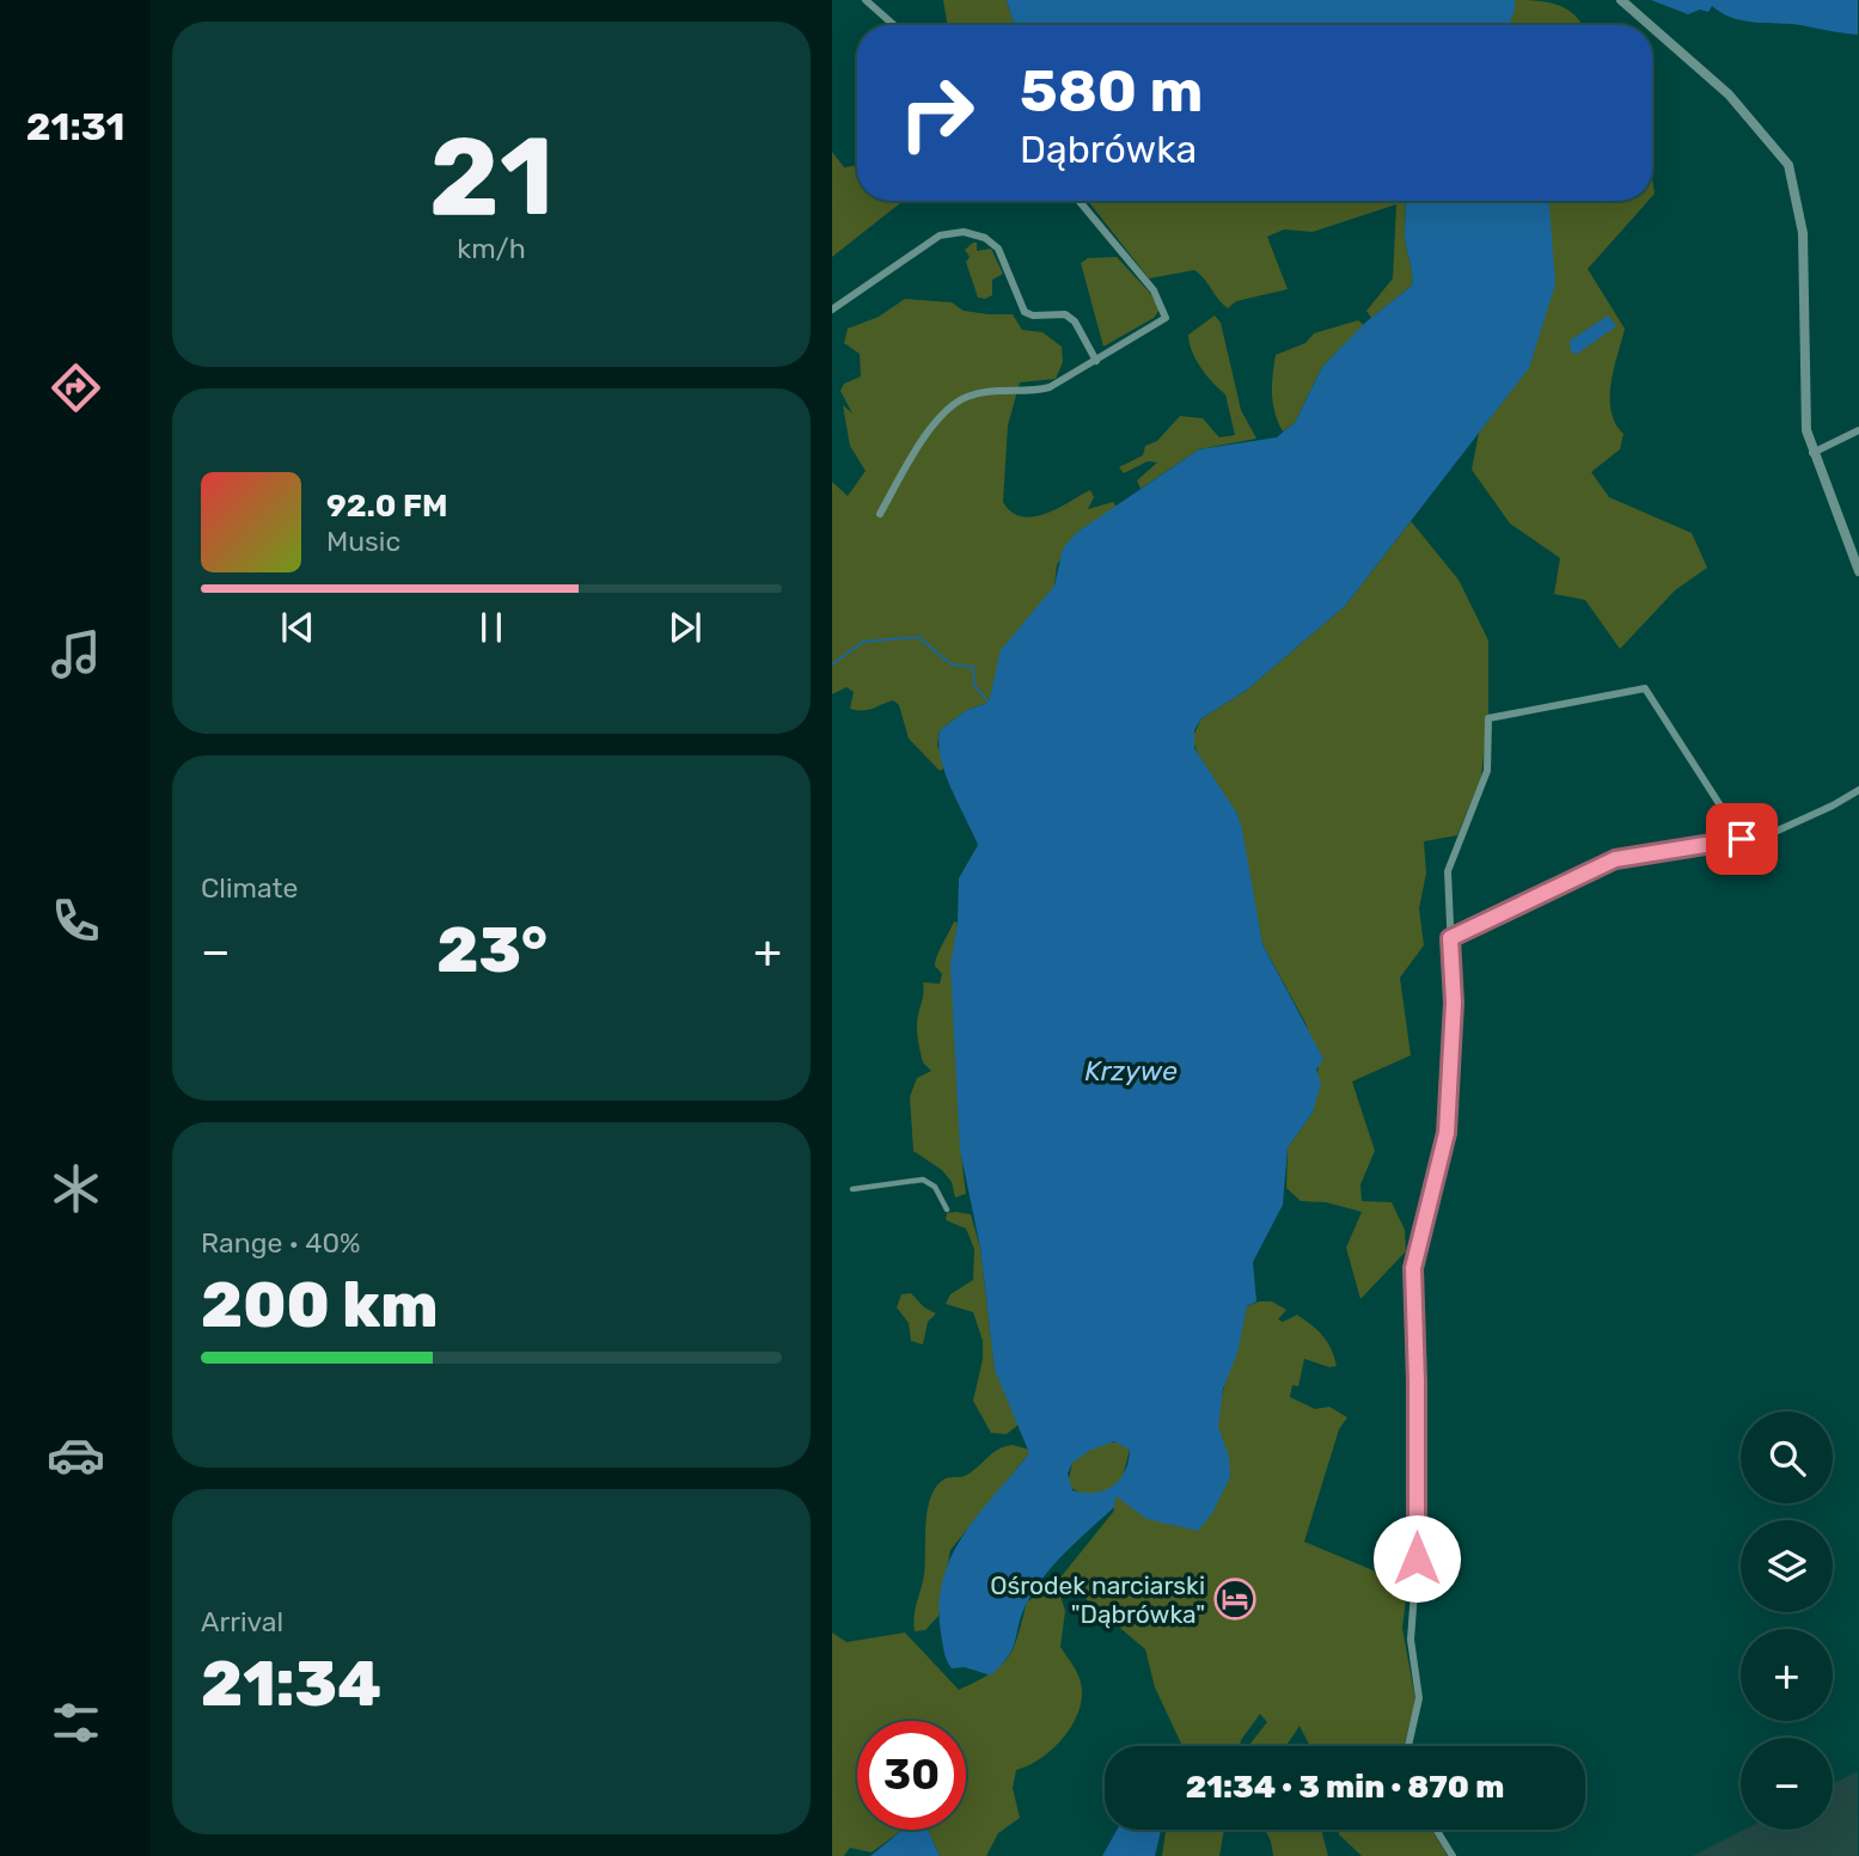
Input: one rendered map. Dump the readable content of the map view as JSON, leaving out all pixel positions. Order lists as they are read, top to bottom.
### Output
{
  "water": ["Krzywe"],
  "places": {
    "hotel": ["Ośrodek narciarski \"Dąbrówka\""]
  },
  "page": {
    "tabs": "21:31",
    "tile": [
      ["21", "km/h"],
      "Climate",
      ["Range · 40%", "200 km"],
      ["Arrival", "21:34"]
    ],
    "turn": ["580 m", "Dąbrówka"],
    "song": ["92.0 FM", "Music"],
    "heat": ["−", "23°", "+"],
    "map_buttons": ["+", "−"],
    "limit": "30",
    "trip": "21:34 · 3 min · 870 m"
  }
}
